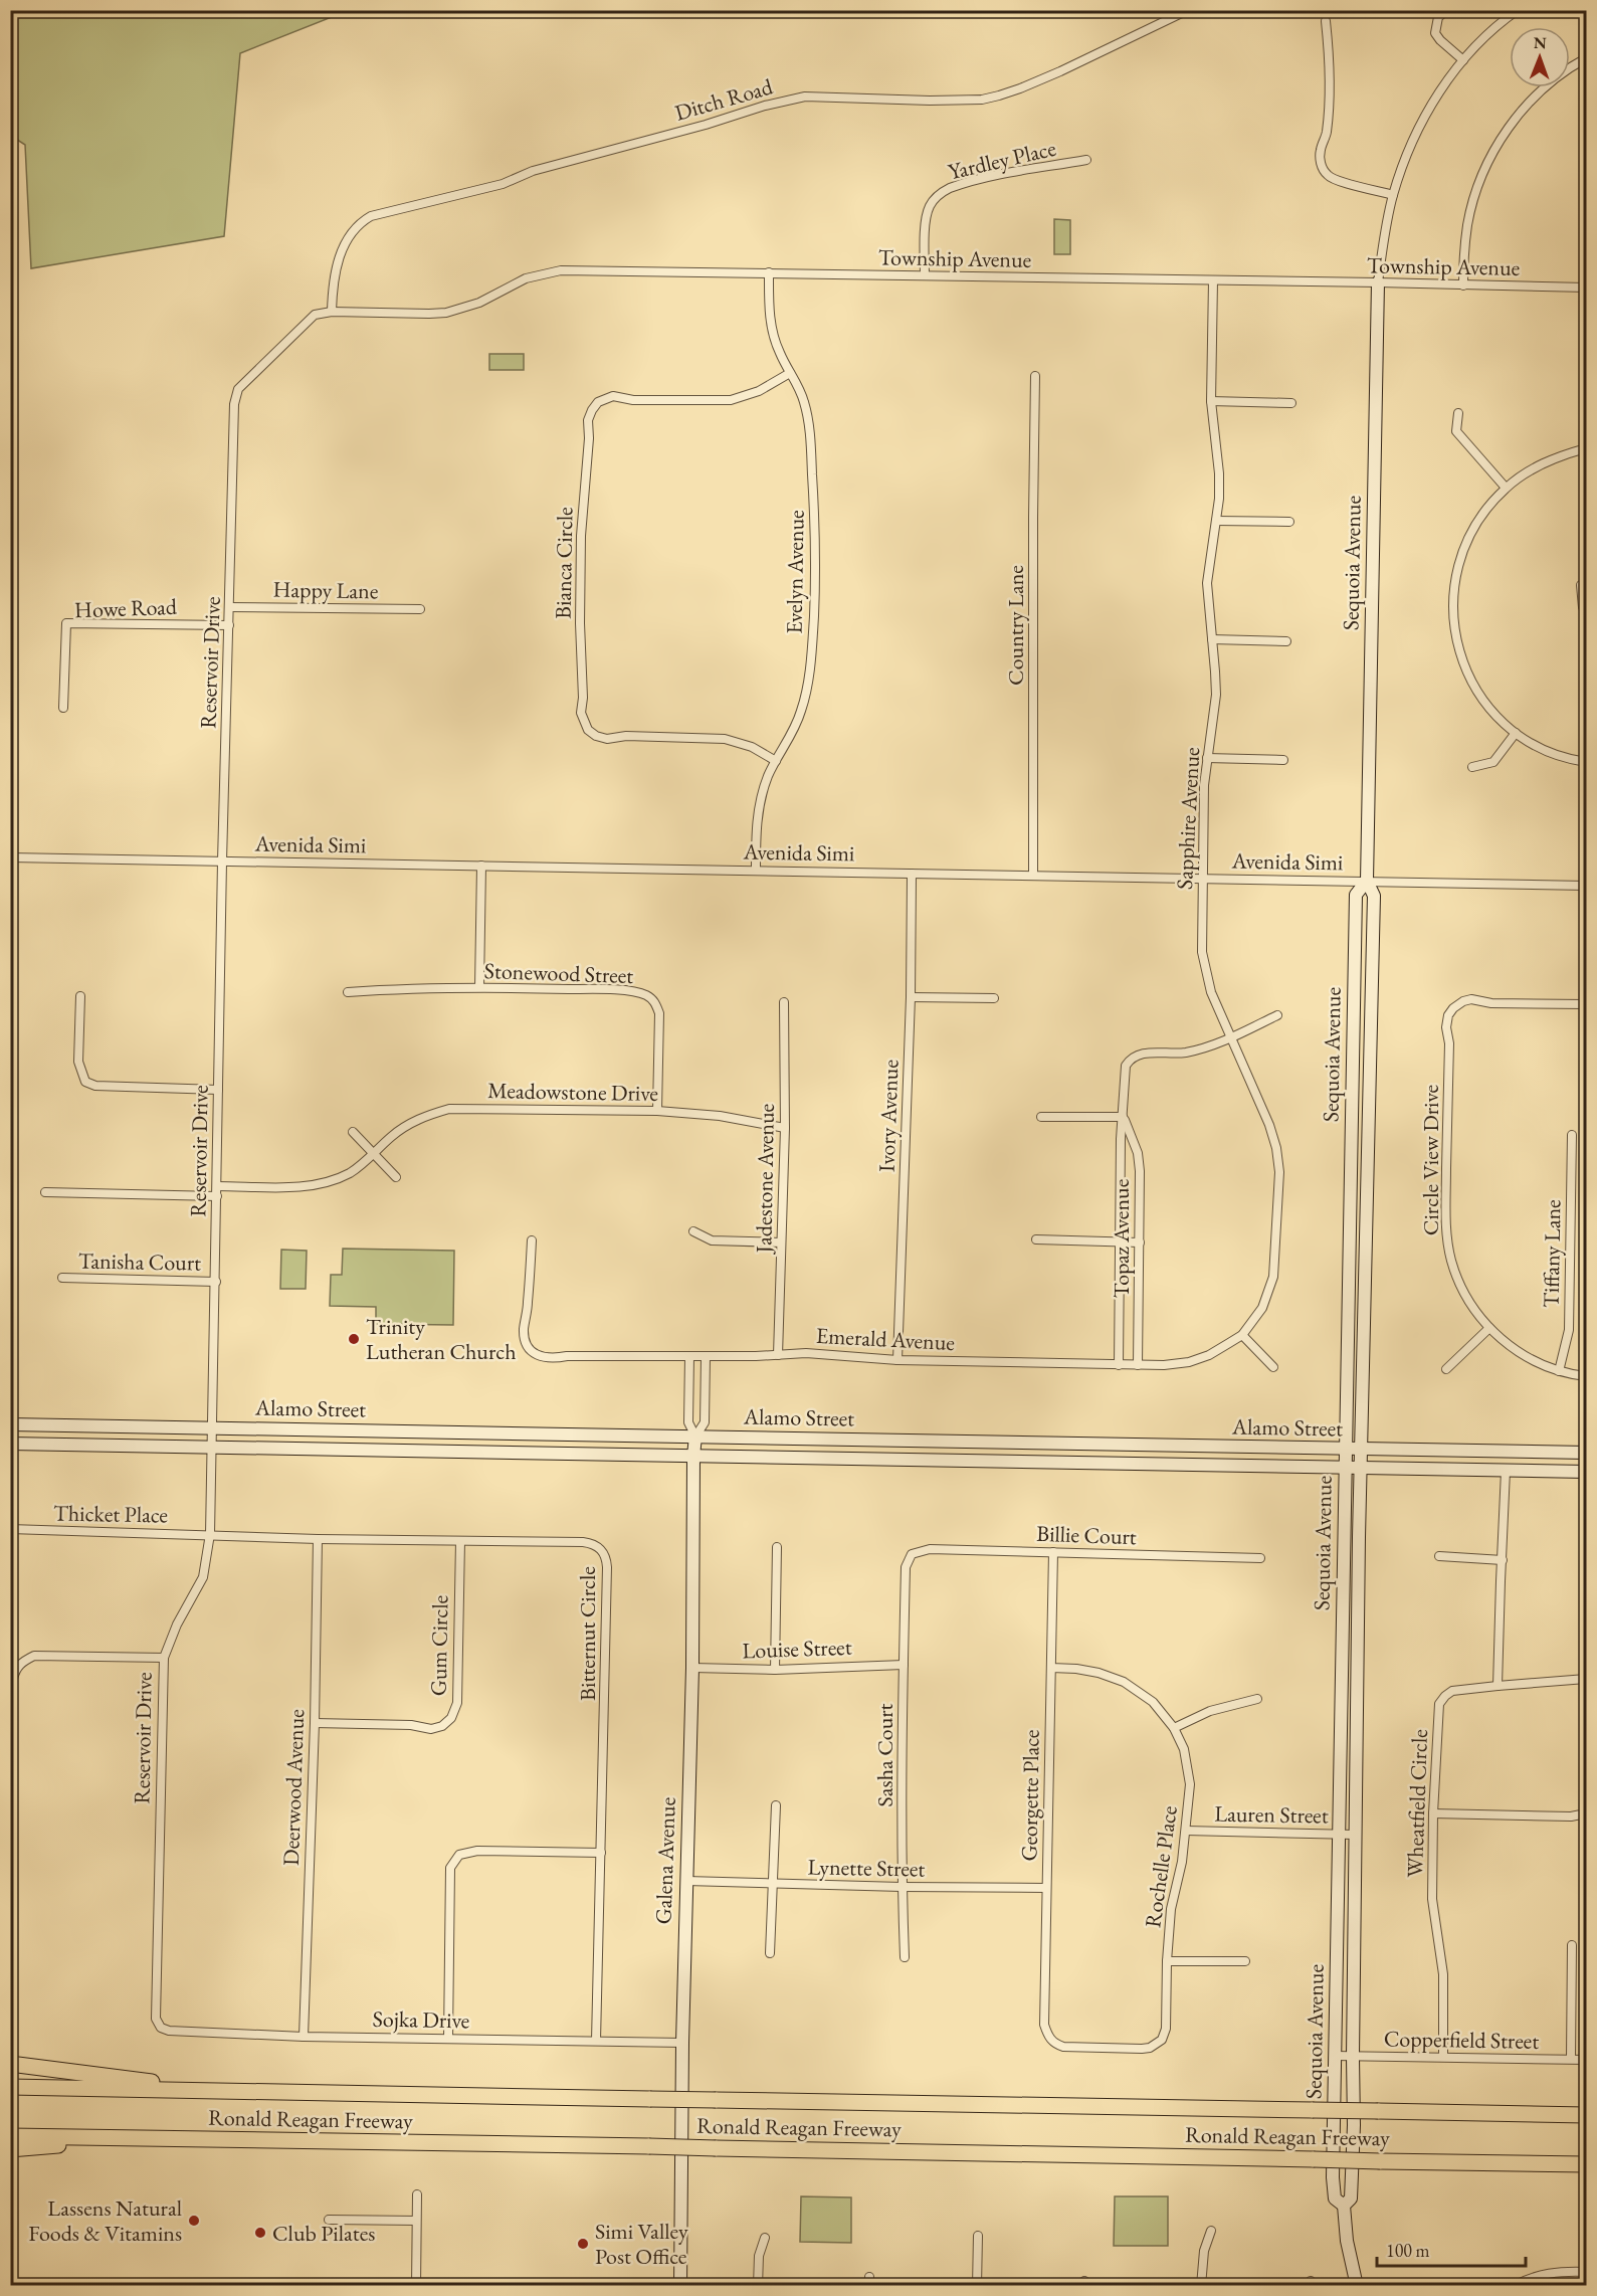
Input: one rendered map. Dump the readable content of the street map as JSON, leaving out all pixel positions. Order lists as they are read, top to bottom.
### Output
{
  "streets": {
    "highway": ["Ronald Reagan Freeway"],
    "main road": ["Sequoia Avenue", "Alamo Street", "Galena Avenue"],
    "street": [
      "Ditch Road",
      "Yardley Place",
      "Township Avenue",
      "Bianca Circle",
      "Evelyn Avenue",
      "Happy Lane",
      "Howe Road",
      "Country Lane",
      "Reservoir Drive",
      "Sapphire Avenue",
      "Avenida Simi",
      "Stonewood Street",
      "Meadowstone Drive",
      "Ivory Avenue",
      "Circle View Drive",
      "Jadestone Avenue",
      "Topaz Avenue",
      "Tiffany Lane",
      "Tanisha Court",
      "Emerald Avenue",
      "Thicket Place",
      "Billie Court",
      "Bitternut Circle",
      "Gum Circle",
      "Louise Street",
      "Sasha Court",
      "Deerwood Avenue",
      "Georgette Place",
      "Wheatfield Circle",
      "Lauren Street",
      "Rochelle Place",
      "Lynette Street",
      "Sojka Drive",
      "Copperfield Street"
    ]
  },
  "crossings": [
    ["Ditch Road", "Township Avenue"],
    ["Ditch Road", "Reservoir Drive"],
    ["Yardley Place", "Township Avenue"],
    ["Township Avenue", "Sequoia Avenue"],
    ["Township Avenue", "Evelyn Avenue"],
    ["Township Avenue", "Reservoir Drive"],
    ["Township Avenue", "Sapphire Avenue"],
    ["Bianca Circle", "Evelyn Avenue"],
    ["Sequoia Avenue", "Avenida Simi"],
    ["Sequoia Avenue", "Alamo Street"],
    ["Sequoia Avenue", "Lauren Street"],
    ["Sequoia Avenue", "Copperfield Street"],
    ["Evelyn Avenue", "Avenida Simi"],
    ["Happy Lane", "Reservoir Drive"],
    ["Howe Road", "Reservoir Drive"],
    ["Country Lane", "Avenida Simi"],
    ["Reservoir Drive", "Avenida Simi"],
    ["Reservoir Drive", "Meadowstone Drive"],
    ["Reservoir Drive", "Tanisha Court"],
    ["Reservoir Drive", "Alamo Street"],
    ["Reservoir Drive", "Thicket Place"],
    ["Reservoir Drive", "Bitternut Circle"],
    ["Reservoir Drive", "Sojka Drive"],
    ["Sapphire Avenue", "Avenida Simi"],
    ["Sapphire Avenue", "Topaz Avenue"],
    ["Sapphire Avenue", "Emerald Avenue"],
    ["Avenida Simi", "Ivory Avenue"],
    ["Stonewood Street", "Meadowstone Drive"],
    ["Meadowstone Drive", "Jadestone Avenue"],
    ["Ivory Avenue", "Emerald Avenue"],
    ["Circle View Drive", "Tiffany Lane"],
    ["Jadestone Avenue", "Emerald Avenue"],
    ["Topaz Avenue", "Emerald Avenue"],
    ["Emerald Avenue", "Galena Avenue"],
    ["Alamo Street", "Galena Avenue"],
    ["Thicket Place", "Bitternut Circle"],
    ["Billie Court", "Sasha Court"],
    ["Billie Court", "Georgette Place"],
    ["Bitternut Circle", "Gum Circle"],
    ["Bitternut Circle", "Deerwood Avenue"],
    ["Bitternut Circle", "Sojka Drive"],
    ["Gum Circle", "Deerwood Avenue"],
    ["Louise Street", "Sasha Court"],
    ["Louise Street", "Galena Avenue"],
    ["Sasha Court", "Lynette Street"],
    ["Deerwood Avenue", "Sojka Drive"],
    ["Georgette Place", "Rochelle Place"],
    ["Georgette Place", "Lynette Street"],
    ["Wheatfield Circle", "Copperfield Street"],
    ["Lauren Street", "Rochelle Place"],
    ["Galena Avenue", "Lynette Street"],
    ["Galena Avenue", "Sojka Drive"]
  ],
  "places": [
    "Trinity Lutheran Church",
    "Lassens Natural Foods & Vitamins",
    "Club Pilates",
    "Simi Valley Post Office"
  ],
  "scale_bar": "100 m",
  "north": "top"
}
